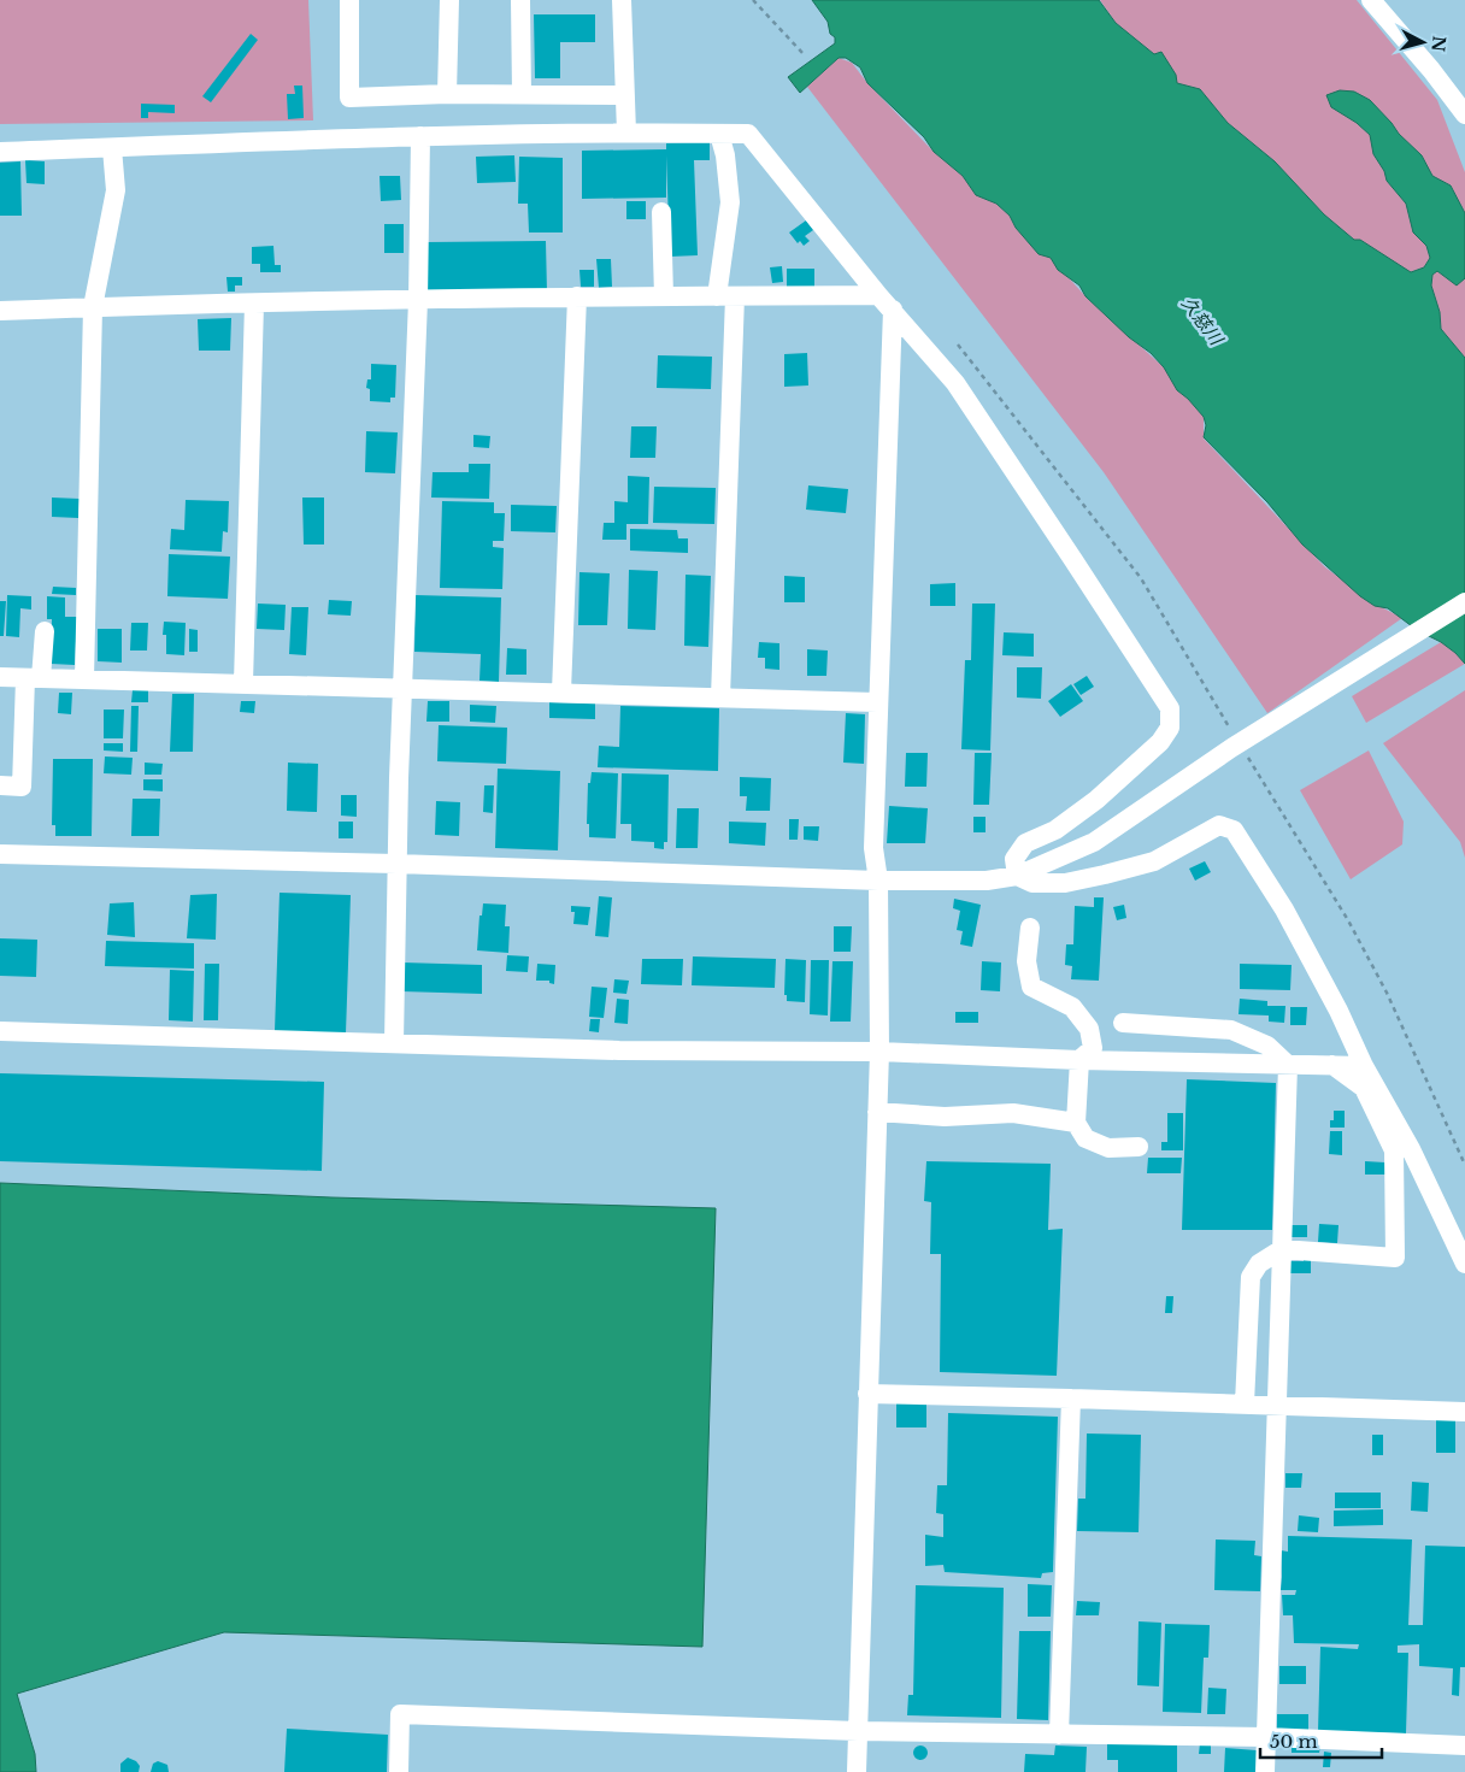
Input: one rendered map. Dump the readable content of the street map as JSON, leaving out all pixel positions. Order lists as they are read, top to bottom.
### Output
{
  "water": ["久慈川"],
  "scale_bar": "50 m",
  "north": "right"
}
